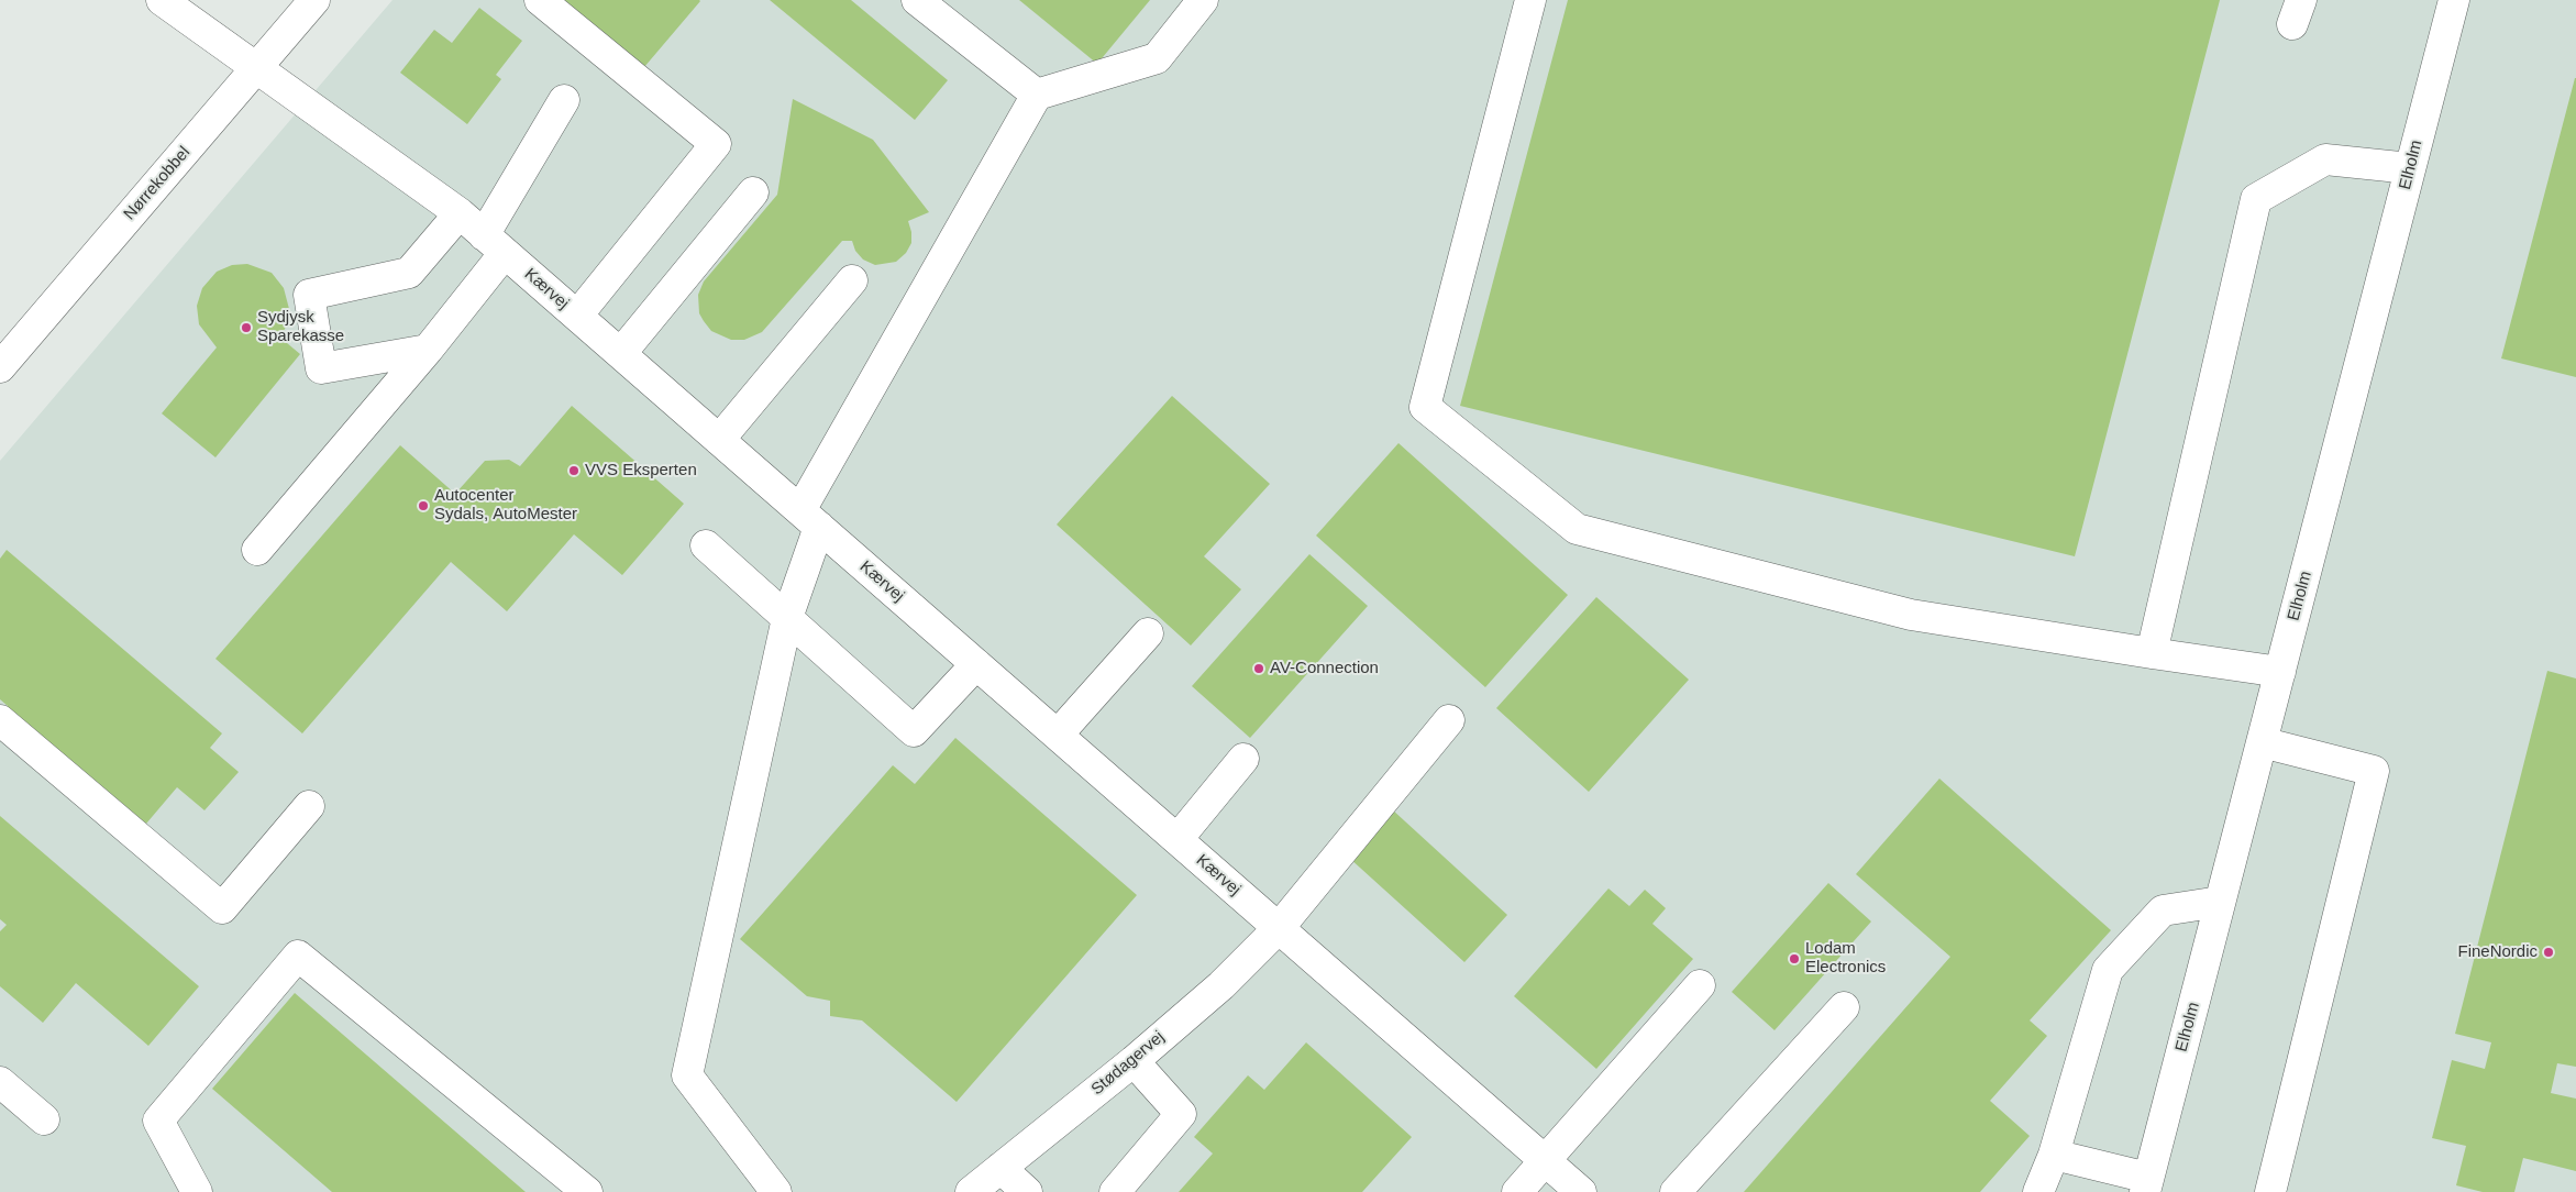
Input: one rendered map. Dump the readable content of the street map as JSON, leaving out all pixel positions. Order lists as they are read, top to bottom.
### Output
{
  "streets": {
    "street": [
      "Elholm",
      "Nørrekobbel",
      "Kærvej",
      "Stødagervej"
    ]
  },
  "crossings": [
    ["Nørrekobbel", "Kærvej"],
    ["Kærvej", "Stødagervej"]
  ],
  "places": [
    "Sydjysk Sparekasse",
    "VVS Eksperten",
    "Autocenter Sydals, AutoMester",
    "AV-Connection",
    "FineNordic",
    "Lodam Electronics"
  ]
}
